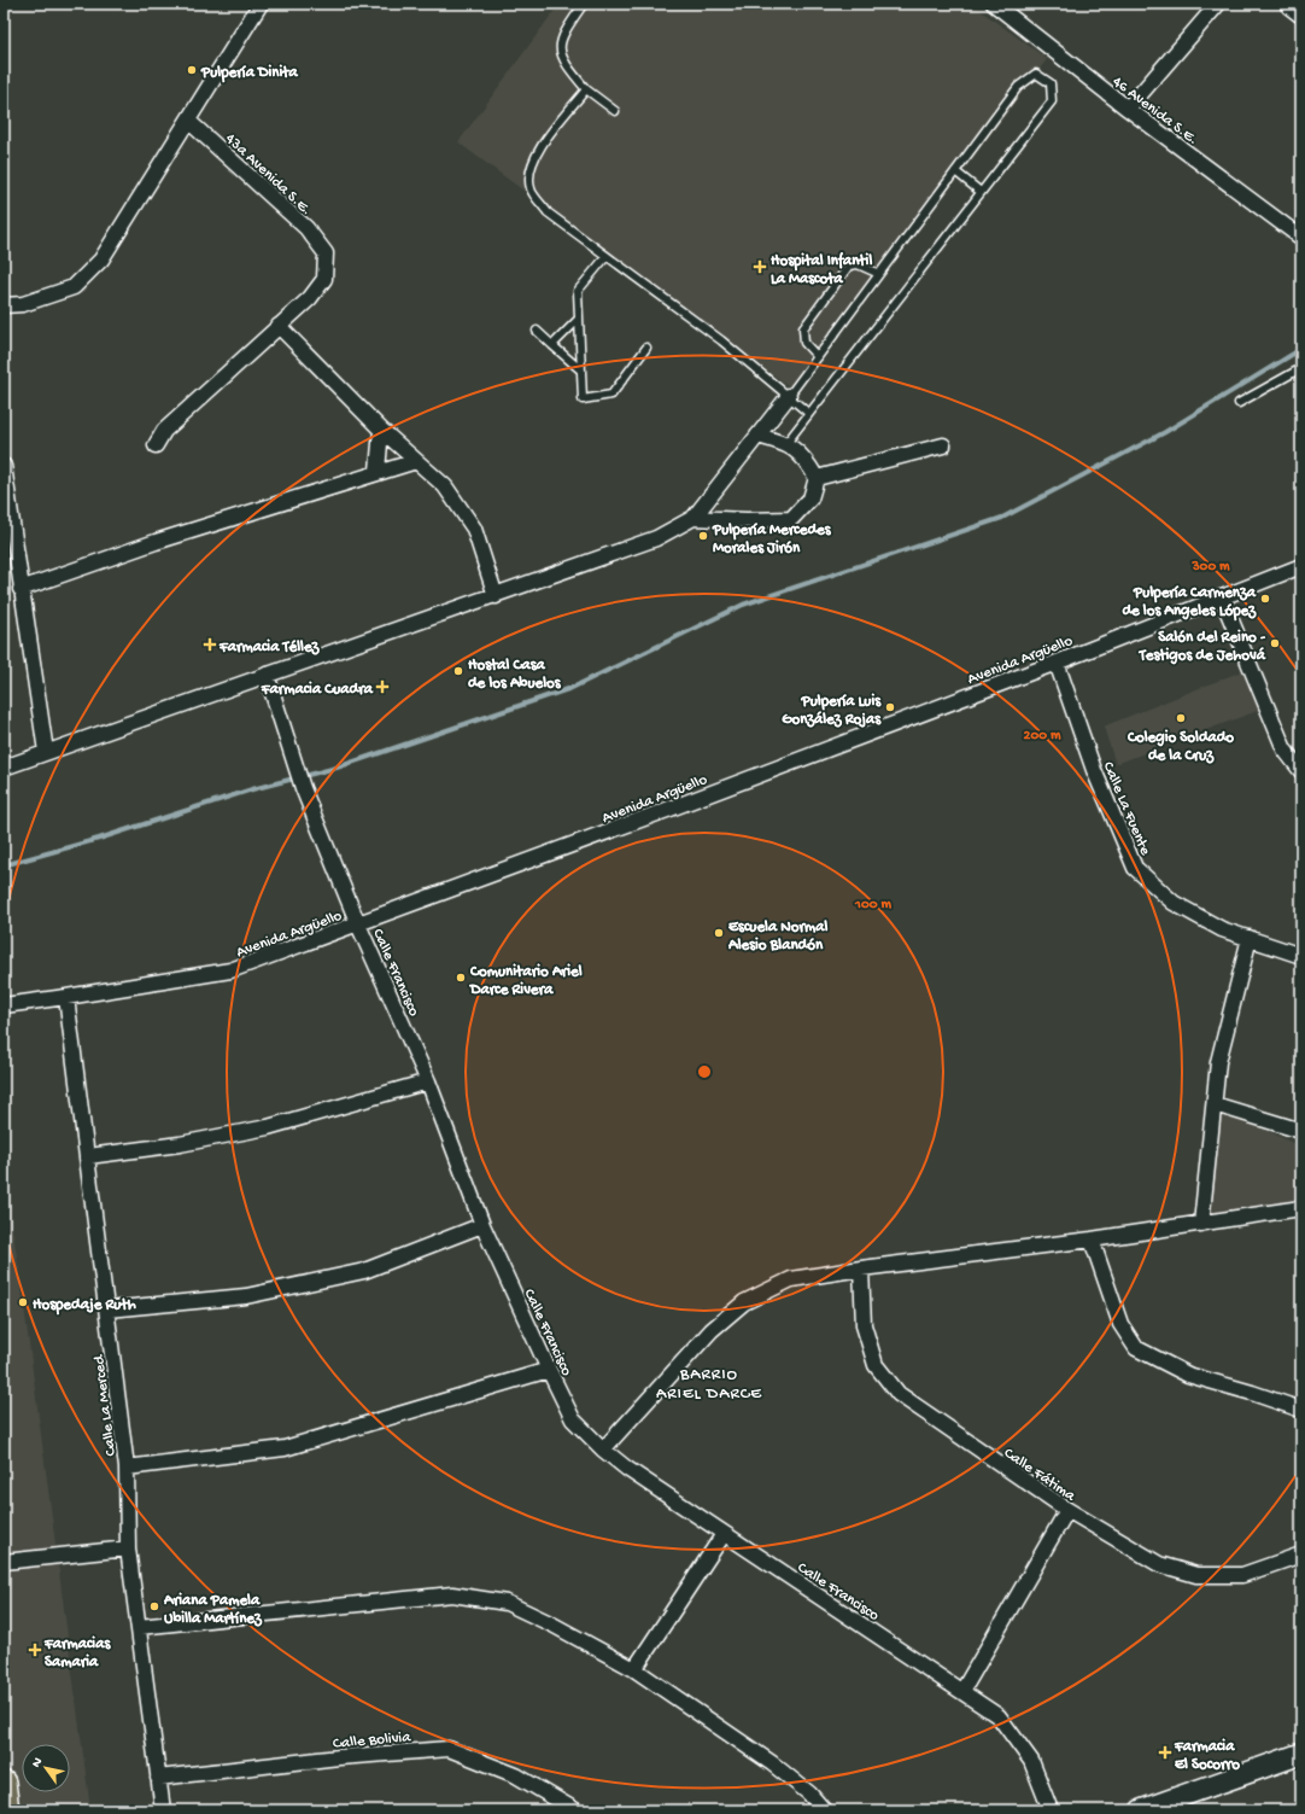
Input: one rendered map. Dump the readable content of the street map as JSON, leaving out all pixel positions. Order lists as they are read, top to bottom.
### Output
{
  "streets": {
    "street": [
      "46 Avenida S.E.",
      "43a Avenida S.E.",
      "Avenida Argüello",
      "Calle La Fuente",
      "Calle Francisco",
      "Calle La Merced",
      "Calle Fátima",
      "Calle Bolivia"
    ]
  },
  "crossings": [
    ["Avenida Argüello", "Calle La Fuente"],
    ["Avenida Argüello", "Calle Francisco"],
    ["Avenida Argüello", "Calle La Merced"],
    ["Calle La Merced", "Calle Bolivia"]
  ],
  "districts": ["BARRIO ARIEL DARCE"],
  "places": {
    "other": [
      "Pulpería Dinita",
      "Pulpería Mercedes Morales Jirón",
      "Pulpería Carmenza de los Angeles López",
      "Salón del Reino - Testigos de Jehová",
      "Hostal Casa de los Abuelos",
      "Pulpería Luis González Rojas",
      "Colegio Soldado de la Cruz",
      "Escuela Normal Alesio Blandón",
      "Comunitario Ariel Darce Rivera",
      "Hospedaje Ruth",
      "Ariana Pamela Ubilla Martínez"
    ],
    "health": [
      "Hospital Infantil La Mascota",
      "Farmacia Téllez",
      "Farmacia Cuadra",
      "Farmacias Samaria",
      "Farmacia El Socorro"
    ]
  },
  "north": "top left",
  "rings": ["300 m", "200 m", "100 m"]
}
